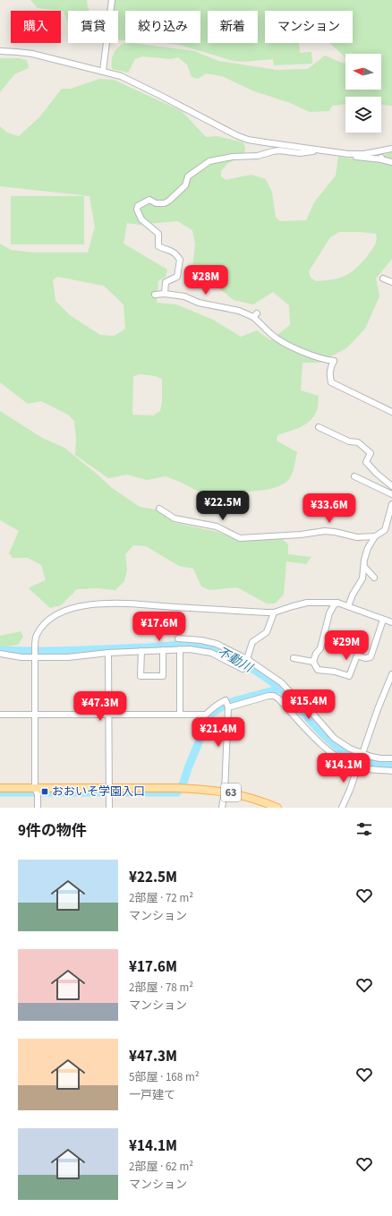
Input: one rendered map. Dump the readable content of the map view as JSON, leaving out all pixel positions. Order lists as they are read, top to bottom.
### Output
{
  "streets": {
    "main road": ["63"]
  },
  "water": ["不動川"],
  "places": {
    "transit": ["おおいそ学園入口"]
  },
  "north": "left",
  "page": {
    "chip": [
      "購入",
      "賃貸",
      "絞り込み",
      "新着",
      "マンション"
    ],
    "price": [
      "¥28M",
      "¥22.5M",
      "¥33.6M",
      "¥17.6M",
      "¥29M",
      "¥15.4M",
      "¥47.3M",
      "¥21.4M",
      "¥14.1M"
    ],
    "heading": "9件の物件",
    "list": [
      {
        "name": "¥22.5M",
        "note": "2部屋 · 72 m² · マンション"
      },
      {
        "name": "¥17.6M",
        "note": "2部屋 · 78 m² · マンション"
      },
      {
        "name": "¥47.3M",
        "note": "5部屋 · 168 m² · 一戸建て"
      },
      {
        "name": "¥14.1M",
        "note": "2部屋 · 62 m² · マンション"
      }
    ]
  }
}
